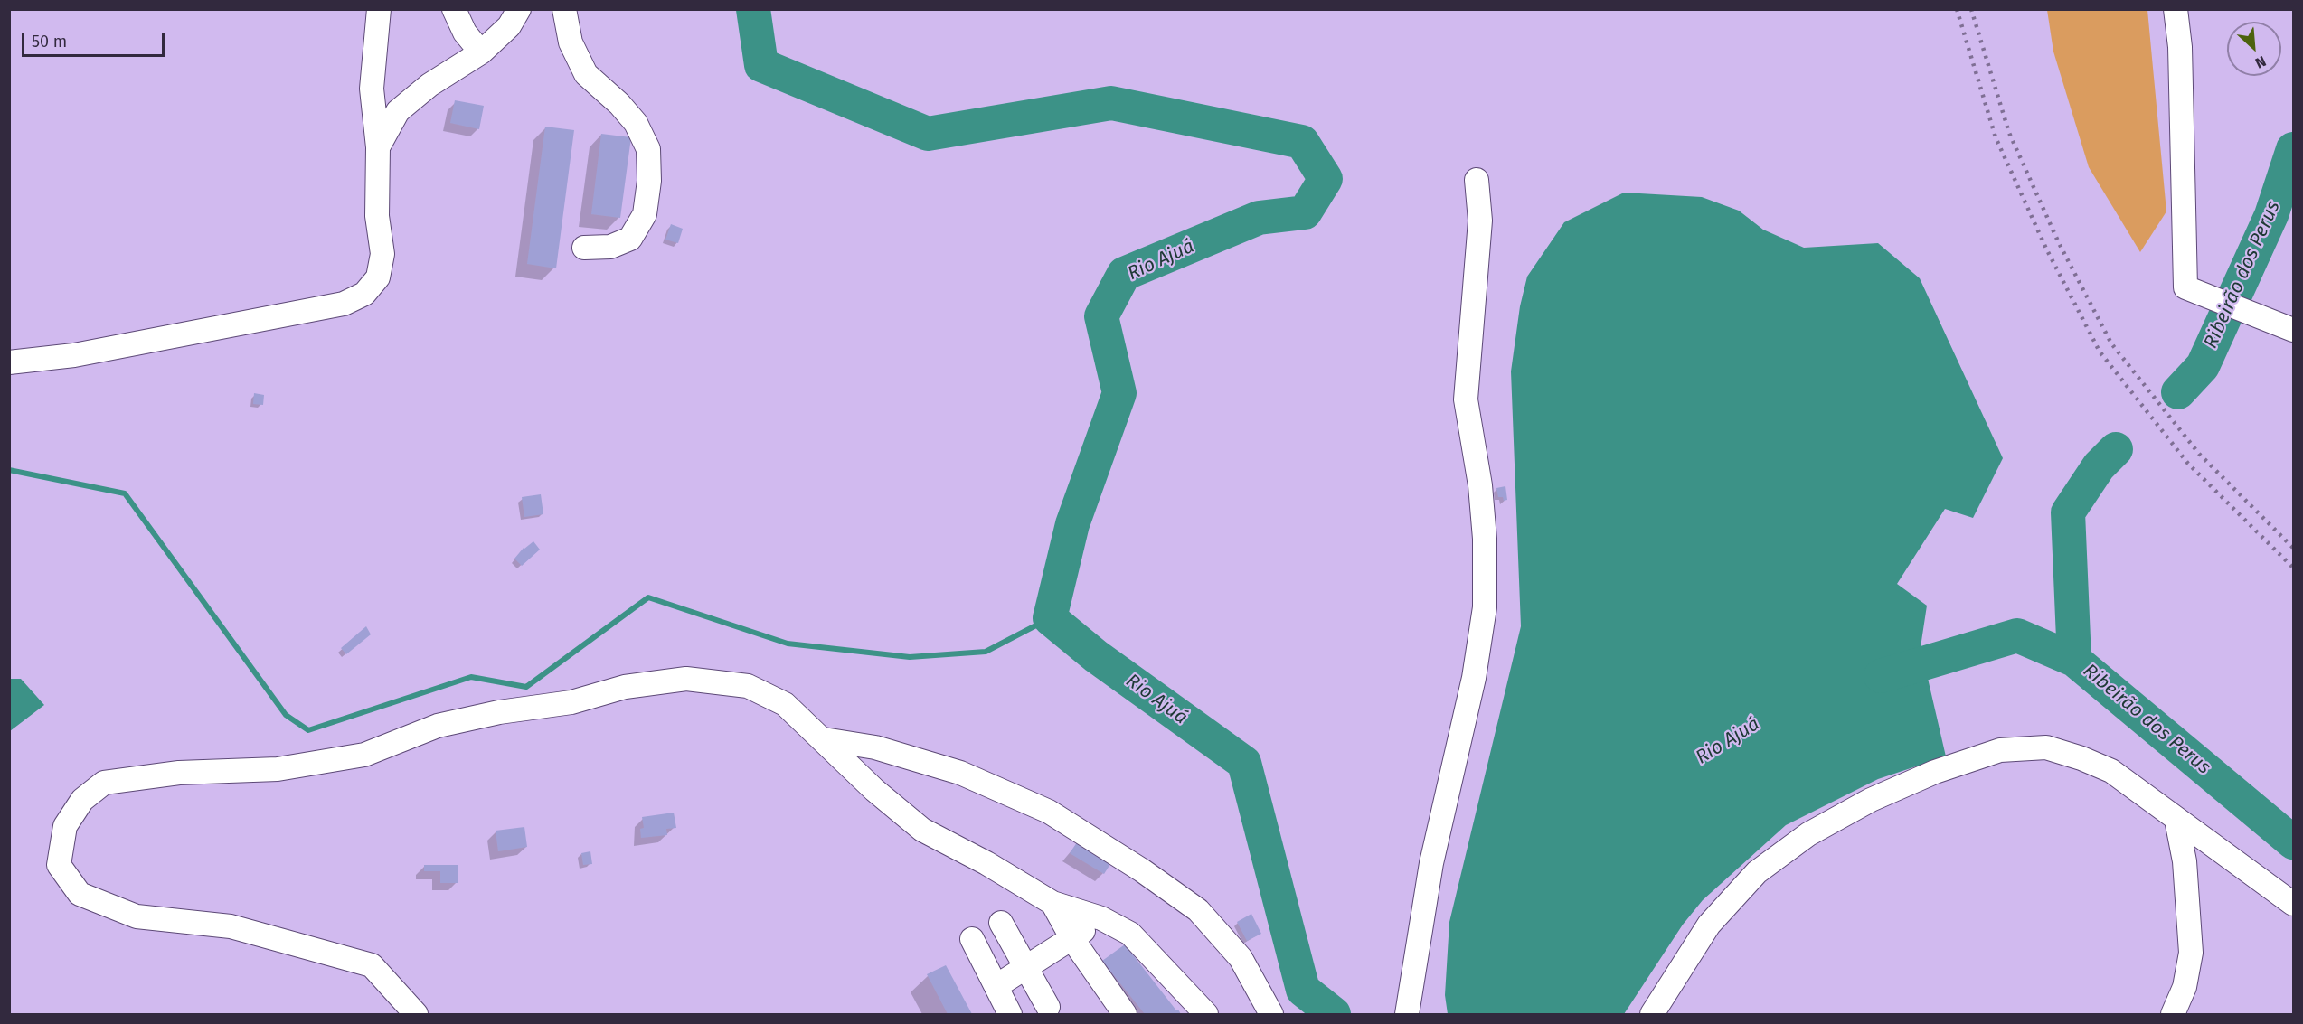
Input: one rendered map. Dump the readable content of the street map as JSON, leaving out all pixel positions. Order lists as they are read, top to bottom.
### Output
{
  "water": ["Rio Ajuá", "Ribeirão dos Perus"],
  "scale_bar": "50 m",
  "north": "bottom right"
}
